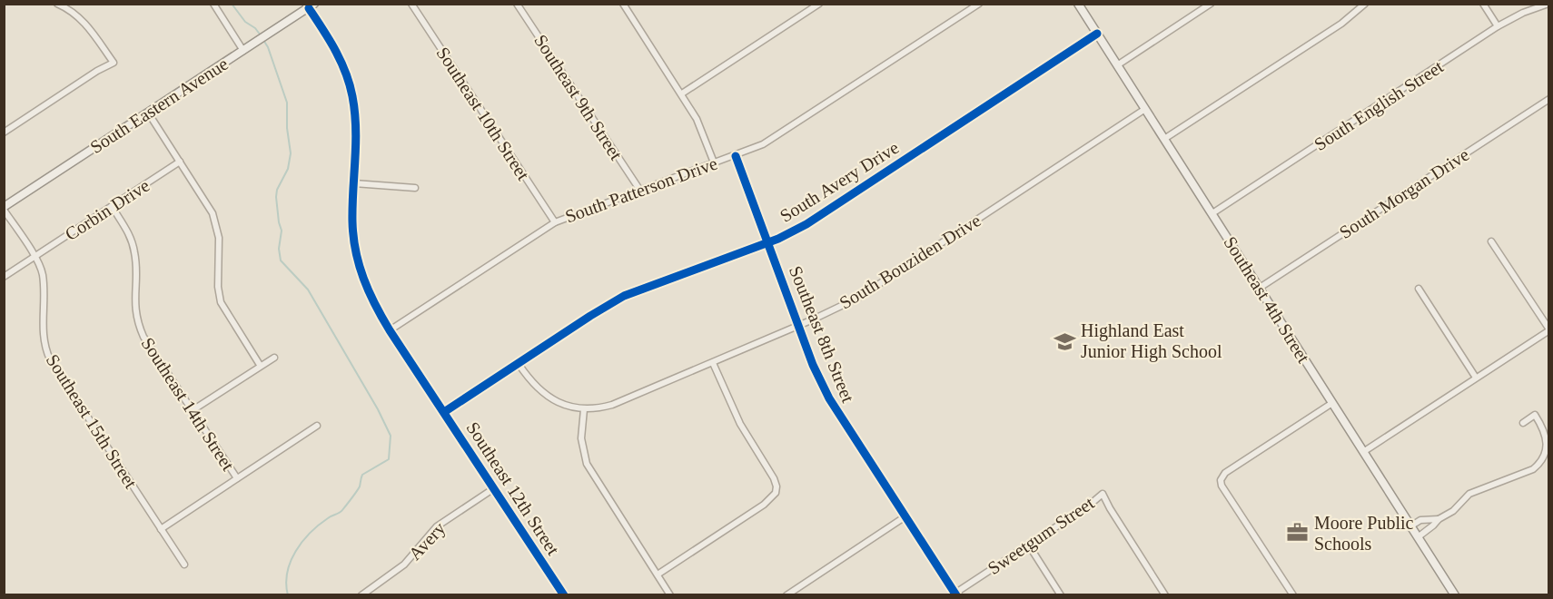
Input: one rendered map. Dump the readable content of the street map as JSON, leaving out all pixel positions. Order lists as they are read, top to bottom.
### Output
{
  "streets": {
    "main road": ["South Eastern Avenue", "Southeast 4th Street"],
    "street": [
      "Southeast 9th Street",
      "South English Street",
      "Southeast 10th Street",
      "South Avery Drive",
      "South Patterson Drive",
      "South Morgan Drive",
      "Corbin Drive",
      "South Bouziden Drive",
      "Southeast 8th Street",
      "Southeast 14th Street",
      "Southeast 15th Street",
      "Southeast 12th Street",
      "Sweetgum Street",
      "Avery"
    ]
  },
  "crossings": [
    ["Southeast 9th Street", "South Patterson Drive"],
    ["South Eastern Avenue", "Southeast 15th Street"],
    ["South Eastern Avenue", "Southeast 12th Street"],
    ["South English Street", "Southeast 4th Street"],
    ["Southeast 10th Street", "South Patterson Drive"],
    ["South Avery Drive", "South Bouziden Drive"],
    ["South Avery Drive", "Southeast 4th Street"],
    ["South Avery Drive", "Southeast 8th Street"],
    ["South Avery Drive", "Southeast 12th Street"],
    ["South Patterson Drive", "Southeast 8th Street"],
    ["South Patterson Drive", "Southeast 12th Street"],
    ["South Morgan Drive", "Southeast 4th Street"],
    ["Corbin Drive", "Southeast 14th Street"],
    ["Corbin Drive", "Southeast 15th Street"],
    ["South Bouziden Drive", "Southeast 4th Street"],
    ["South Bouziden Drive", "Southeast 8th Street"],
    ["Southeast 8th Street", "Sweetgum Street"],
    ["Southeast 12th Street", "Avery"]
  ],
  "places": {
    "school or university": ["Highland East Junior High School"],
    "office": ["Moore Public Schools"]
  }
}
